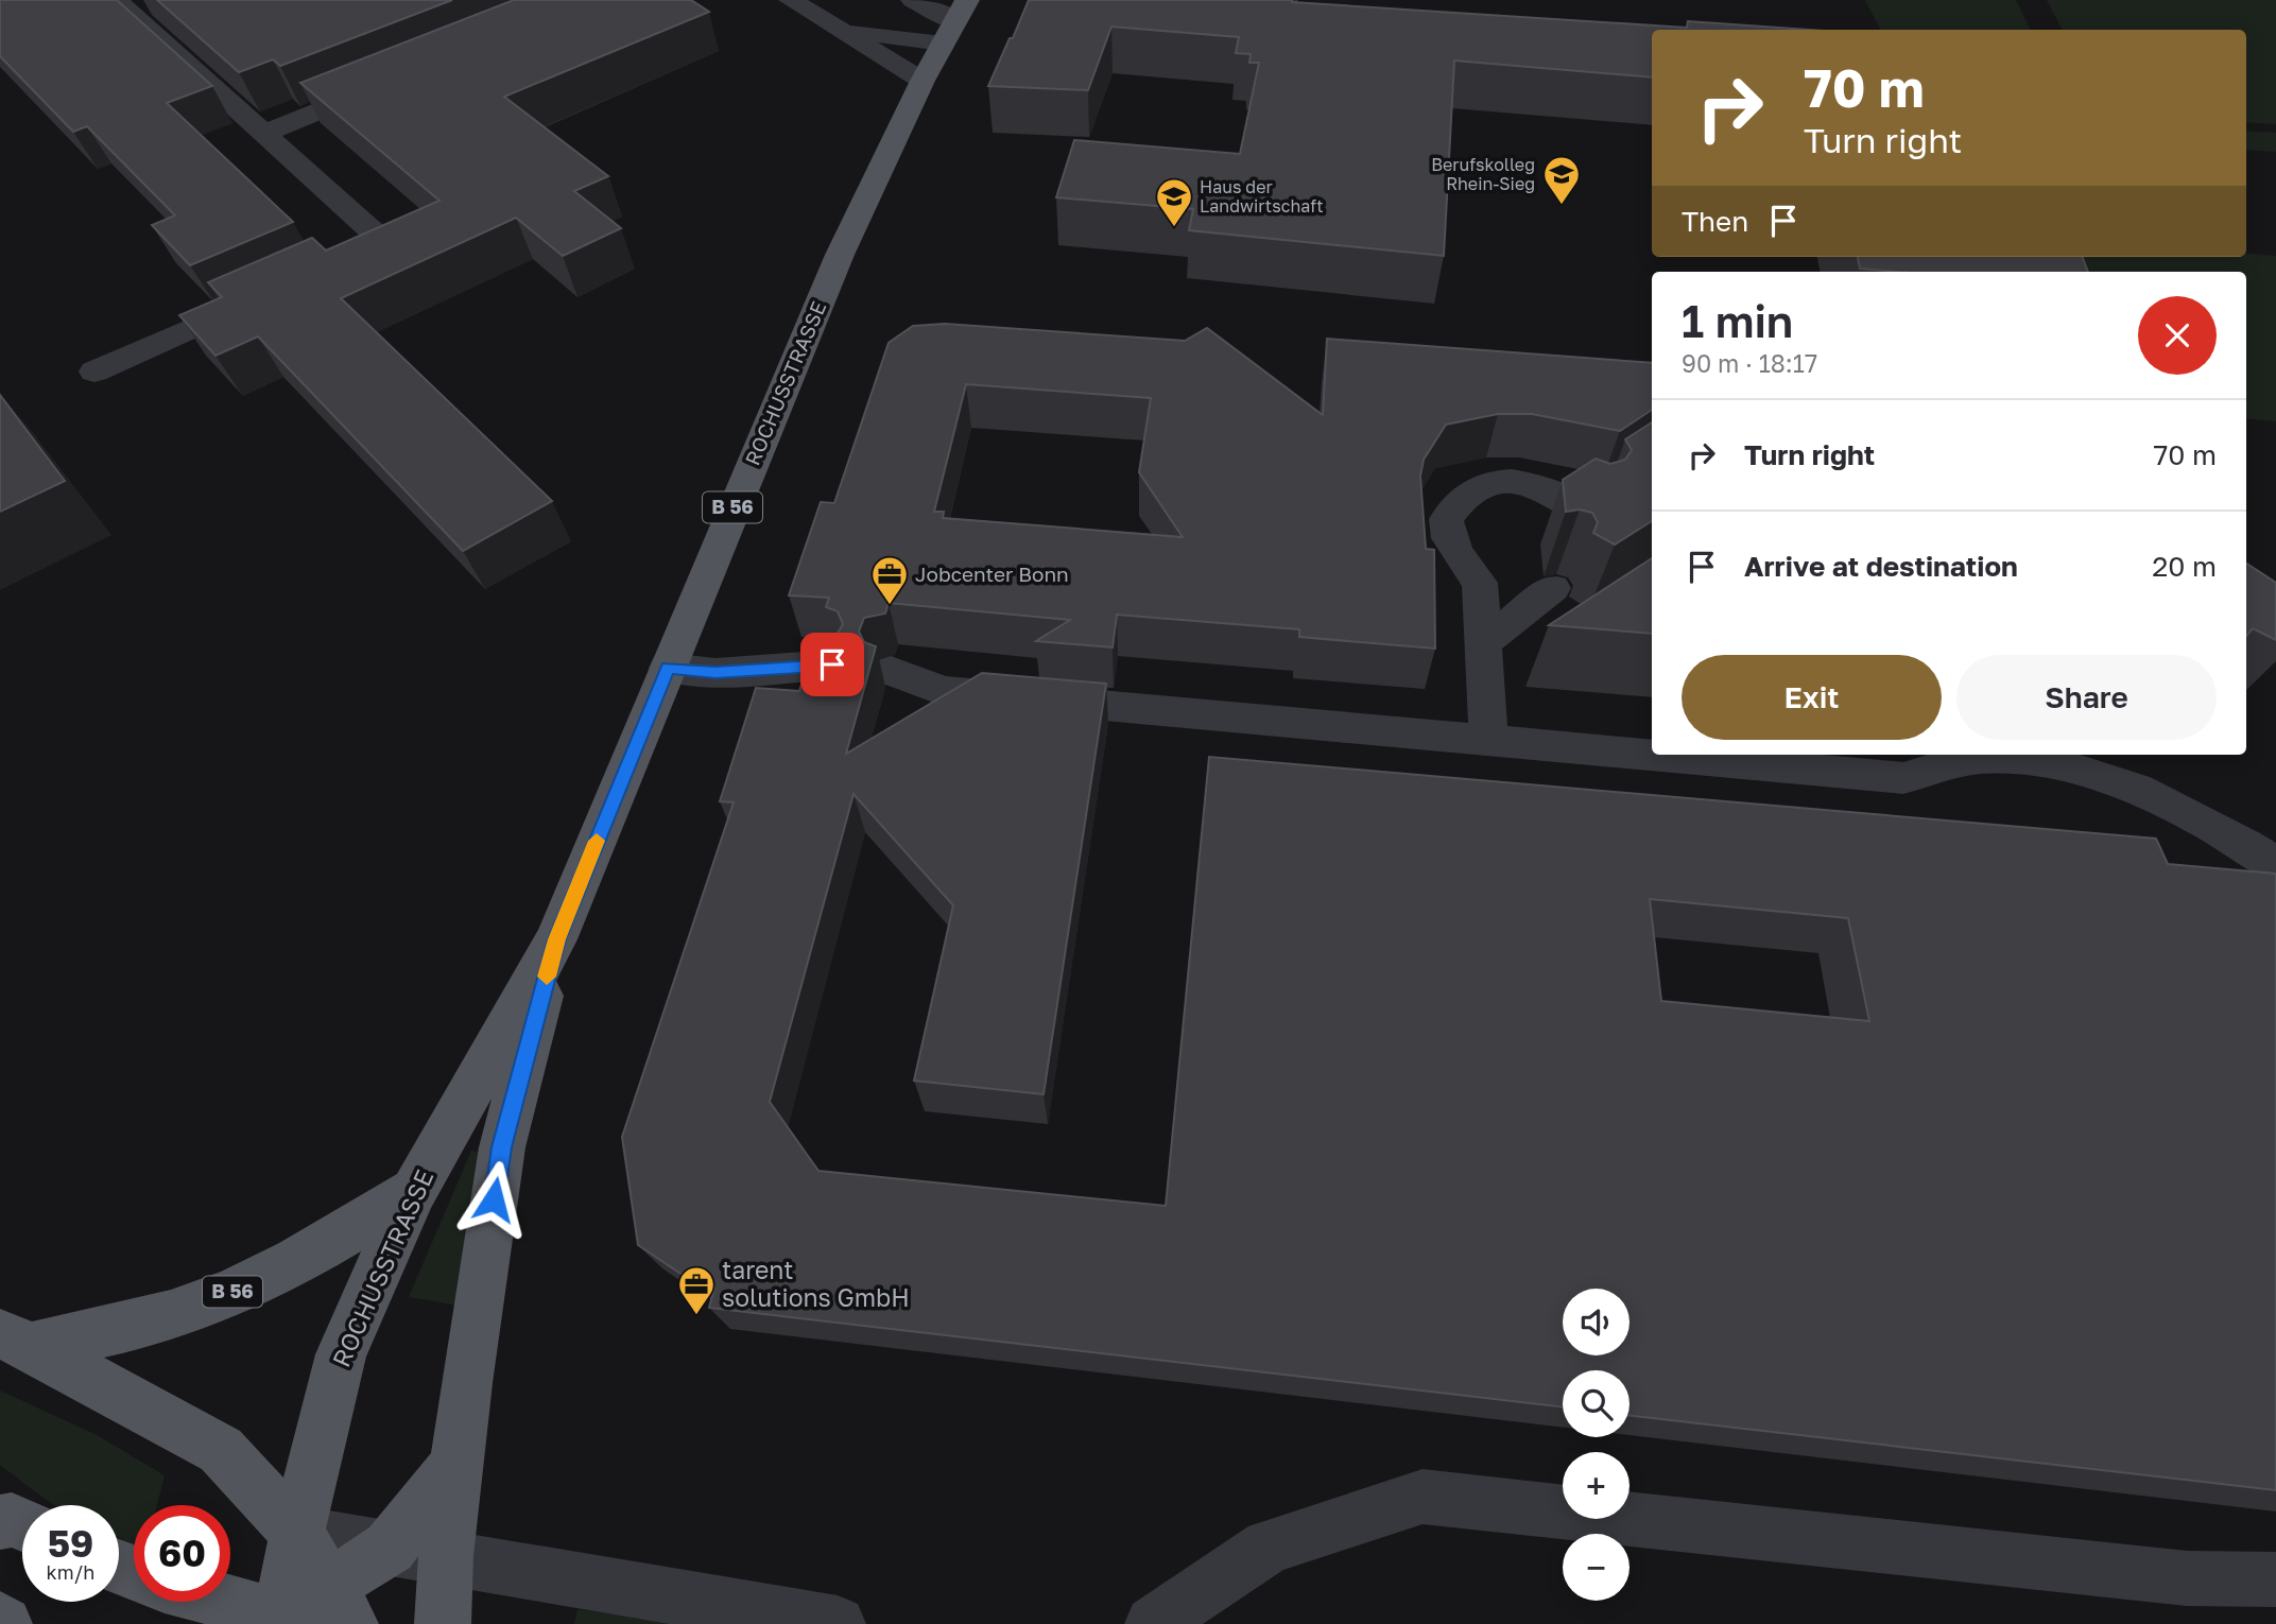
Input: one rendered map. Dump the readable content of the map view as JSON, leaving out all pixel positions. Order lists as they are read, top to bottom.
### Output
{
  "streets": {
    "main road": ["ROCHUSSTRASSE", "B 56"]
  },
  "crossings": [
    ["ROCHUSSTRASSE", "B 56"]
  ],
  "places": {
    "school or university": ["Berufskolleg Rhein-Sieg", "Haus der Landwirtschaft"],
    "office": ["Jobcenter Bonn", "tarent solutions GmbH"]
  },
  "page": {
    "turn": ["70 m", "Turn right"],
    "then": "Then",
    "heading": ["1 min", "90 m · 18:17"],
    "list": [
      {
        "name": "Turn right",
        "value": "70 m"
      },
      {
        "name": "Arrive at destination",
        "value": "20 m"
      }
    ],
    "buttons": ["Exit", "Share"],
    "map_buttons": ["+", "−"],
    "speed": "59 km/h",
    "limit": "60"
  }
}
